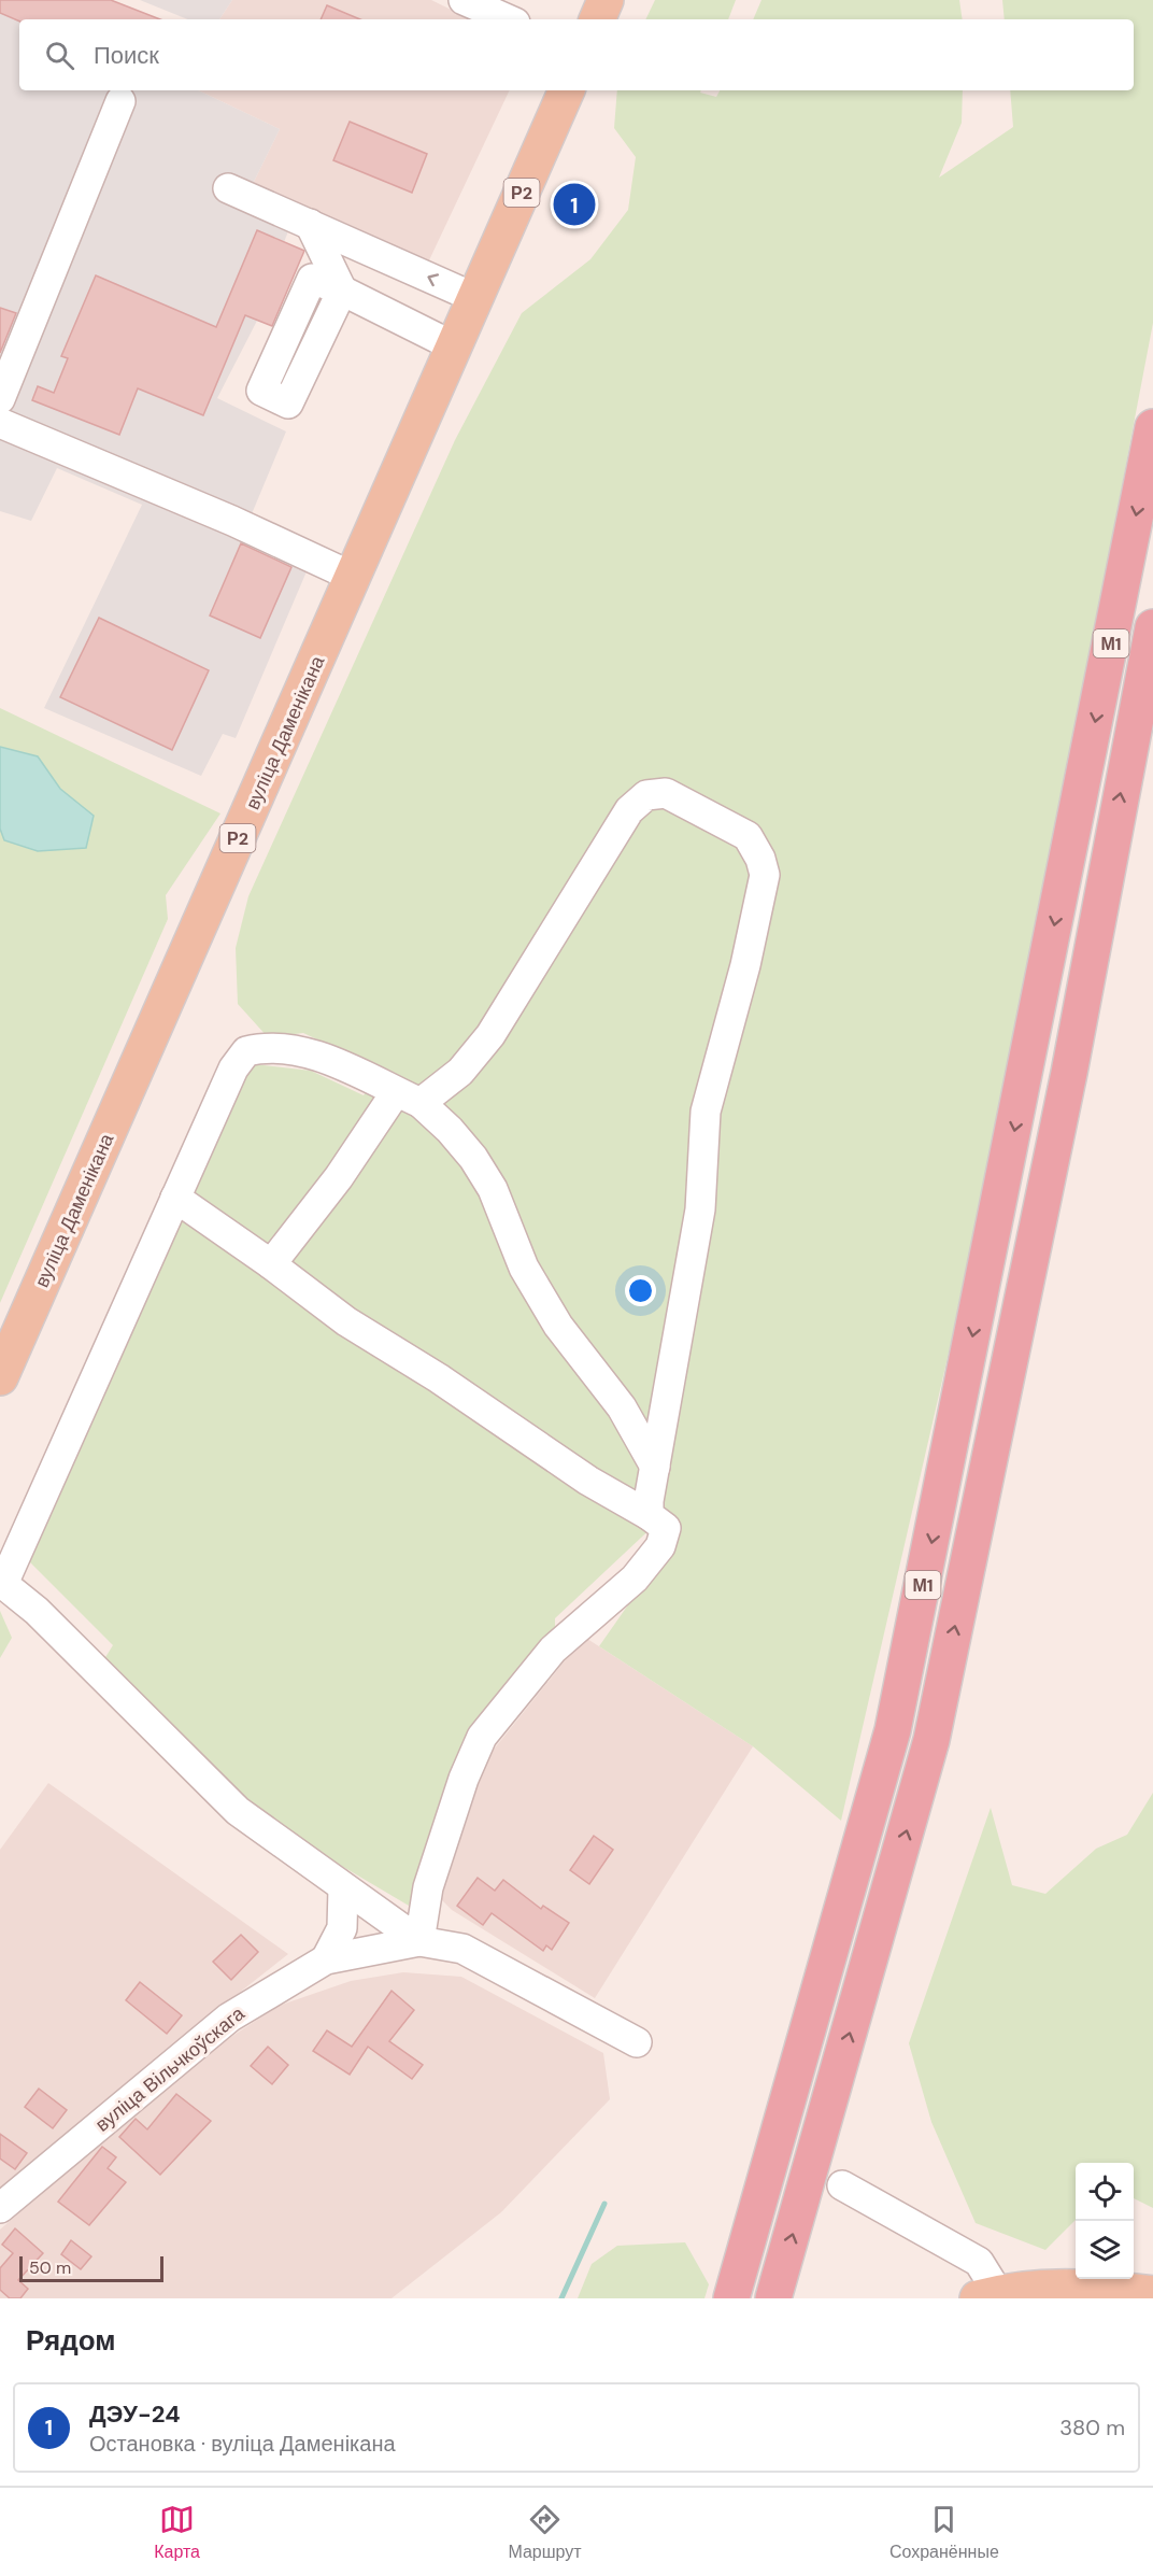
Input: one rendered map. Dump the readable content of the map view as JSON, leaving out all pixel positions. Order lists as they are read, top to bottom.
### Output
{
  "streets": {
    "highway": ["М1"],
    "main road": ["Р2", "вуліца Даменікана"],
    "street": ["вуліца Вільчкоўскага"]
  },
  "scale_bar": "50 m",
  "page": {
    "search": "Поиск",
    "pins": "1",
    "scale": "50 m",
    "heading": "Рядом",
    "list": [
      {
        "mark": "1",
        "name": "ДЭУ-24",
        "note": "Остановка · вуліца Даменікана",
        "value": "380 m"
      }
    ],
    "nav": ["Карта", "Маршрут", "Сохранённые"]
  }
}
